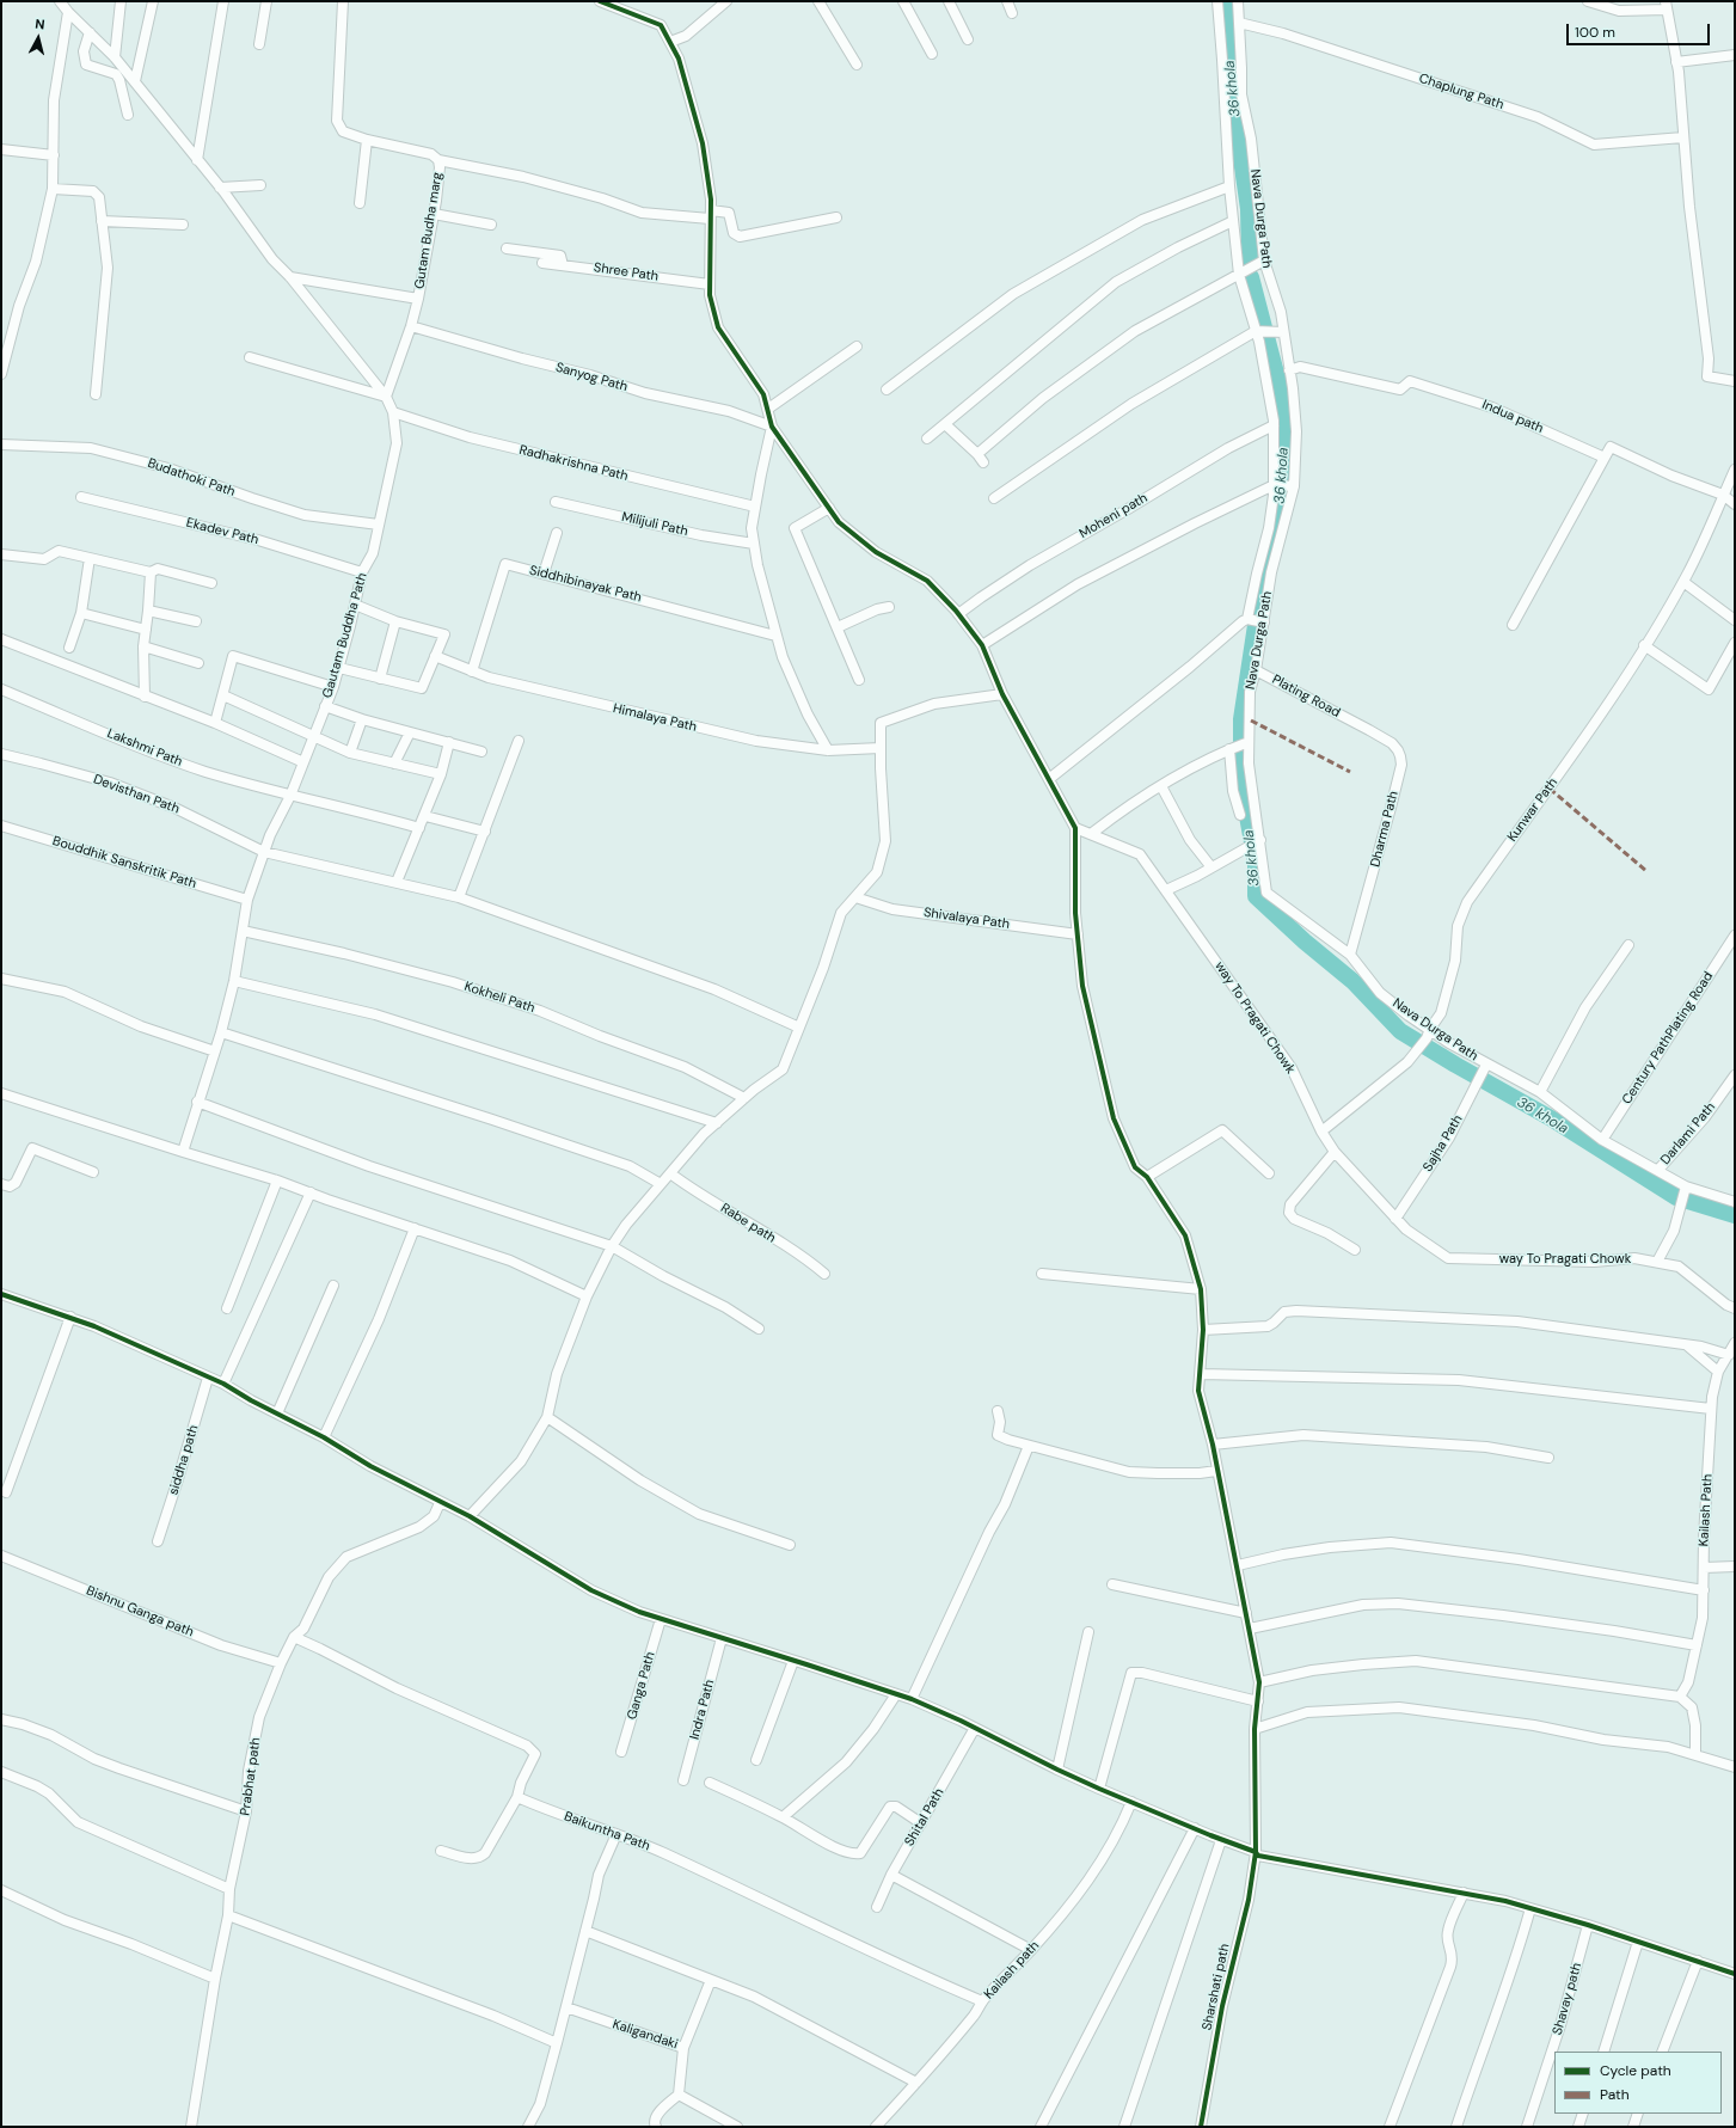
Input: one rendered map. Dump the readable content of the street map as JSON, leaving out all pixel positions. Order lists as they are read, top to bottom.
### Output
{
  "streets": {
    "street": [
      "Chaplung Path",
      "Nava Durga Path",
      "Gutam Budha marg",
      "Shree Path",
      "Sanyog Path",
      "Indua path",
      "Radhakrishna Path",
      "Budathoki Path",
      "Moheni path",
      "Milijuli Path",
      "Ekadev Path",
      "Siddhibinayak Path",
      "Gautam Buddha Path",
      "Plating Road",
      "Himalaya Path",
      "Lakshmi Path",
      "Devisthan Path",
      "Kunwar Path",
      "Dharma Path",
      "Bouddhik Sanskritik Path",
      "Shivalaya Path",
      "Kokheli Path",
      "way To Pragati Chowk",
      "Century PathPlating Road",
      "Darlami Path",
      "Sajha Path",
      "Rabe path",
      "siddha path",
      "Kailash Path",
      "Bishnu Ganga path",
      "Ganga Path",
      "Indra Path",
      "Prabhat path",
      "Shital Path",
      "Baikuntha Path",
      "Kailash path",
      "Sharshati path",
      "Shavay path",
      "Kaligandaki"
    ]
  },
  "crossings": [
    ["Chaplung Path", "Nava Durga Path"],
    ["Nava Durga Path", "Indua path"],
    ["Nava Durga Path", "Plating Road"],
    ["Nava Durga Path", "Kunwar Path"],
    ["Nava Durga Path", "Dharma Path"],
    ["Nava Durga Path", "Century PathPlating Road"],
    ["Nava Durga Path", "Darlami Path"],
    ["Nava Durga Path", "Sajha Path"],
    ["Gutam Budha marg", "Sanyog Path"],
    ["Radhakrishna Path", "Gautam Buddha Path"],
    ["Budathoki Path", "Gautam Buddha Path"],
    ["Ekadev Path", "Gautam Buddha Path"],
    ["Siddhibinayak Path", "Himalaya Path"],
    ["Gautam Buddha Path", "Lakshmi Path"],
    ["Gautam Buddha Path", "Devisthan Path"],
    ["Gautam Buddha Path", "Bouddhik Sanskritik Path"],
    ["Gautam Buddha Path", "Kokheli Path"],
    ["Plating Road", "Dharma Path"],
    ["Kunwar Path", "way To Pragati Chowk"],
    ["Shivalaya Path", "Sharshati path"],
    ["way To Pragati Chowk", "Sajha Path"],
    ["way To Pragati Chowk", "Sharshati path"],
    ["Bishnu Ganga path", "Prabhat path"],
    ["Baikuntha Path", "Kailash path"]
  ],
  "water": ["36 khola"],
  "legend": ["Cycle path", "Path"],
  "scale_bar": "100 m",
  "north": "top"
}
